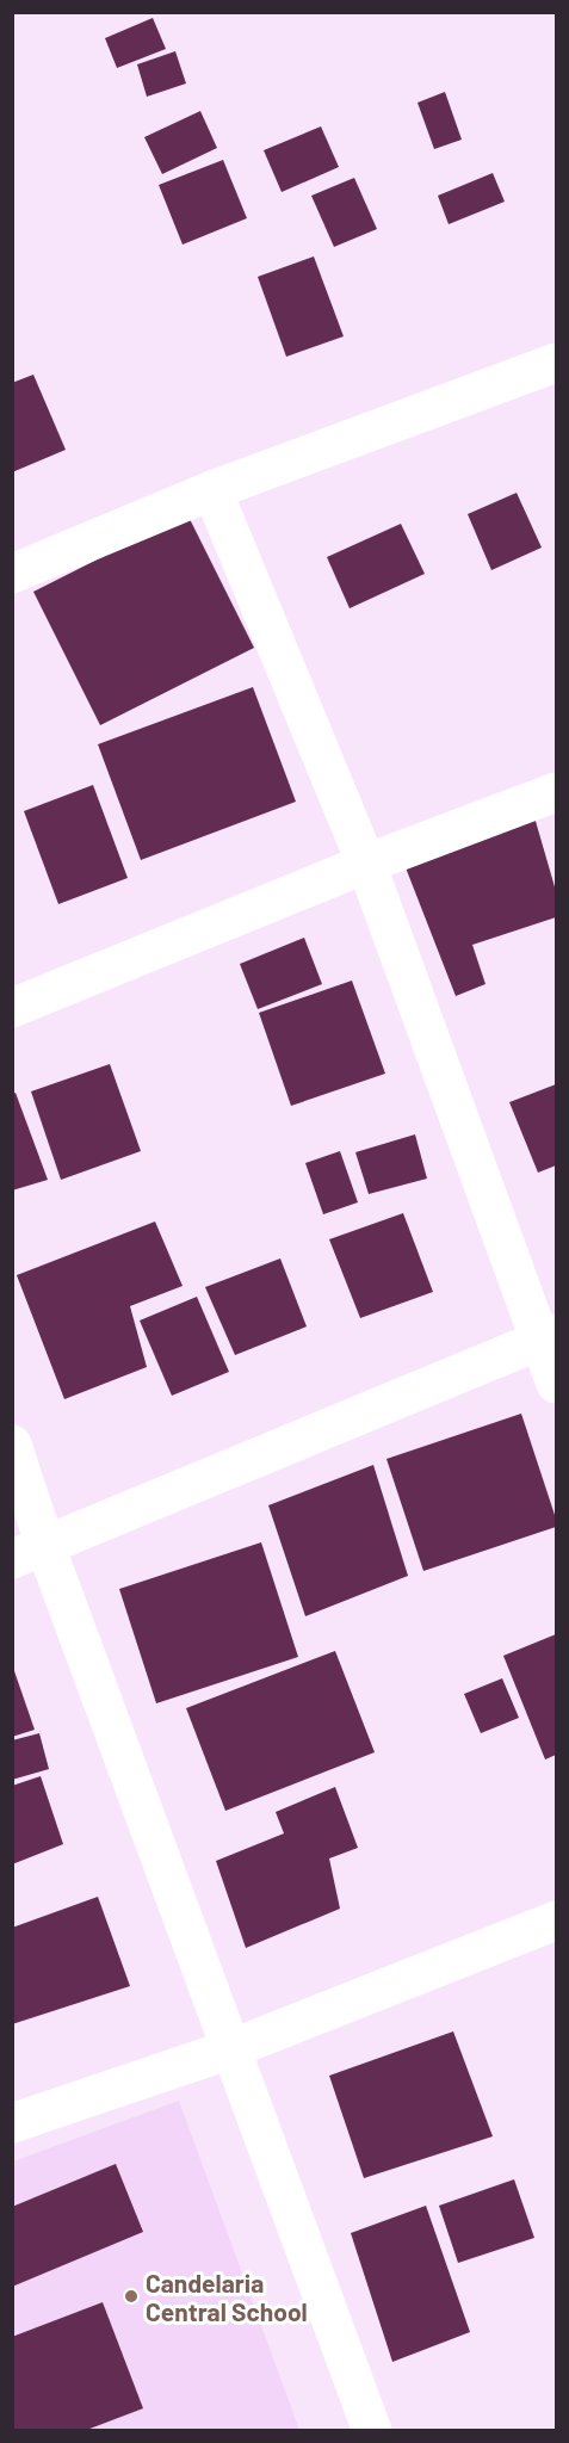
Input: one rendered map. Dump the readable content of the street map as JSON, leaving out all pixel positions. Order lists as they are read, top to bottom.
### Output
{
  "places": ["Candelaria Central School"]
}
